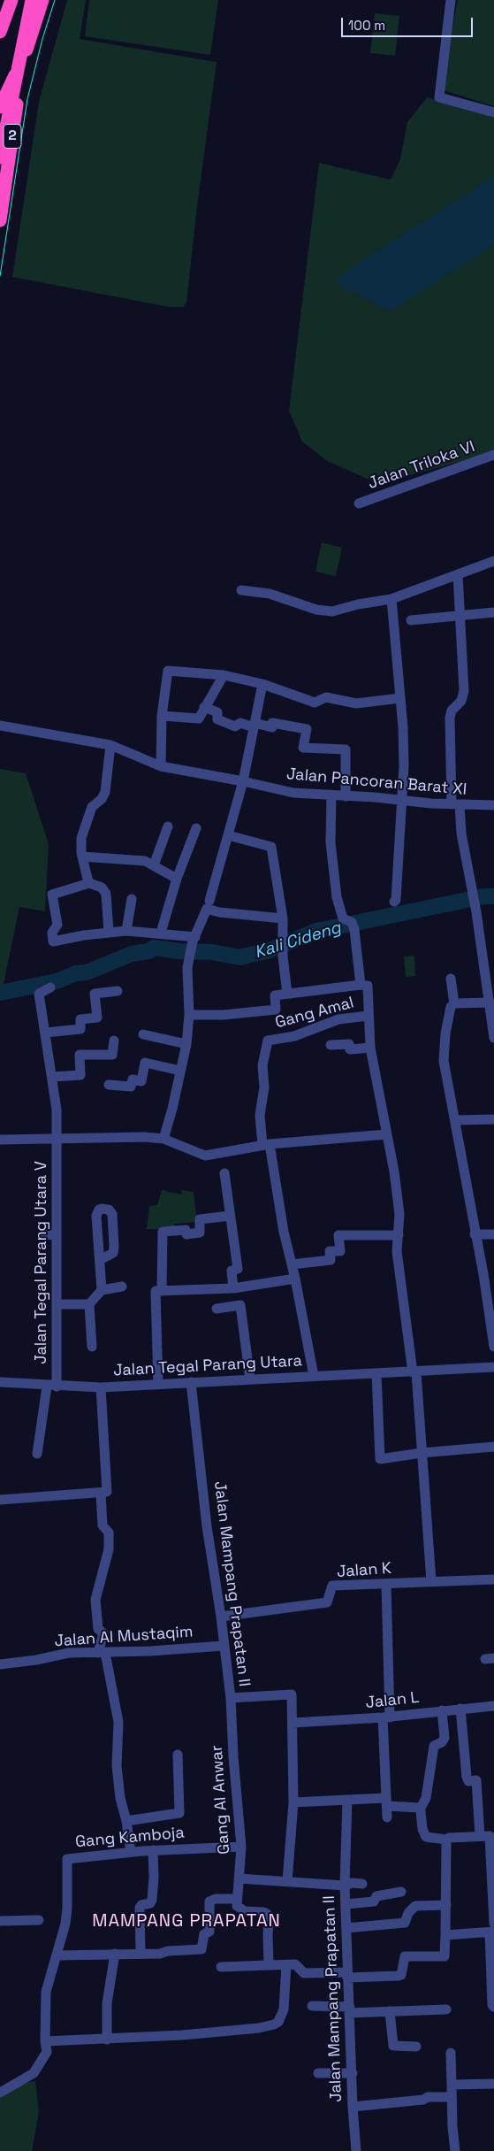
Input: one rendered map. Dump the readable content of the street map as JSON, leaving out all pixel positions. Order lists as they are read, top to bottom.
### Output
{
  "streets": {
    "highway": ["2"],
    "street": [
      "Jalan Triloka VI",
      "Jalan Pancoran Barat XI",
      "Gang Amal",
      "Jalan Tegal Parang Utara V",
      "Jalan Tegal Parang Utara",
      "Jalan K",
      "Jalan Mampang Prapatan II",
      "Jalan Al Mustaqim",
      "Jalan L",
      "Gang Al Anwar",
      "Gang Kamboja"
    ]
  },
  "crossings": [
    ["Jalan Tegal Parang Utara V", "Jalan Tegal Parang Utara"],
    ["Jalan Tegal Parang Utara", "Jalan Mampang Prapatan II"],
    ["Jalan K", "Jalan Mampang Prapatan II"],
    ["Jalan Mampang Prapatan II", "Jalan Al Mustaqim"],
    ["Jalan Mampang Prapatan II", "Jalan L"],
    ["Jalan Mampang Prapatan II", "Gang Al Anwar"],
    ["Gang Al Anwar", "Gang Kamboja"]
  ],
  "districts": ["MAMPANG PRAPATAN"],
  "water": ["Kali Cideng"],
  "scale_bar": "100 m"
}
